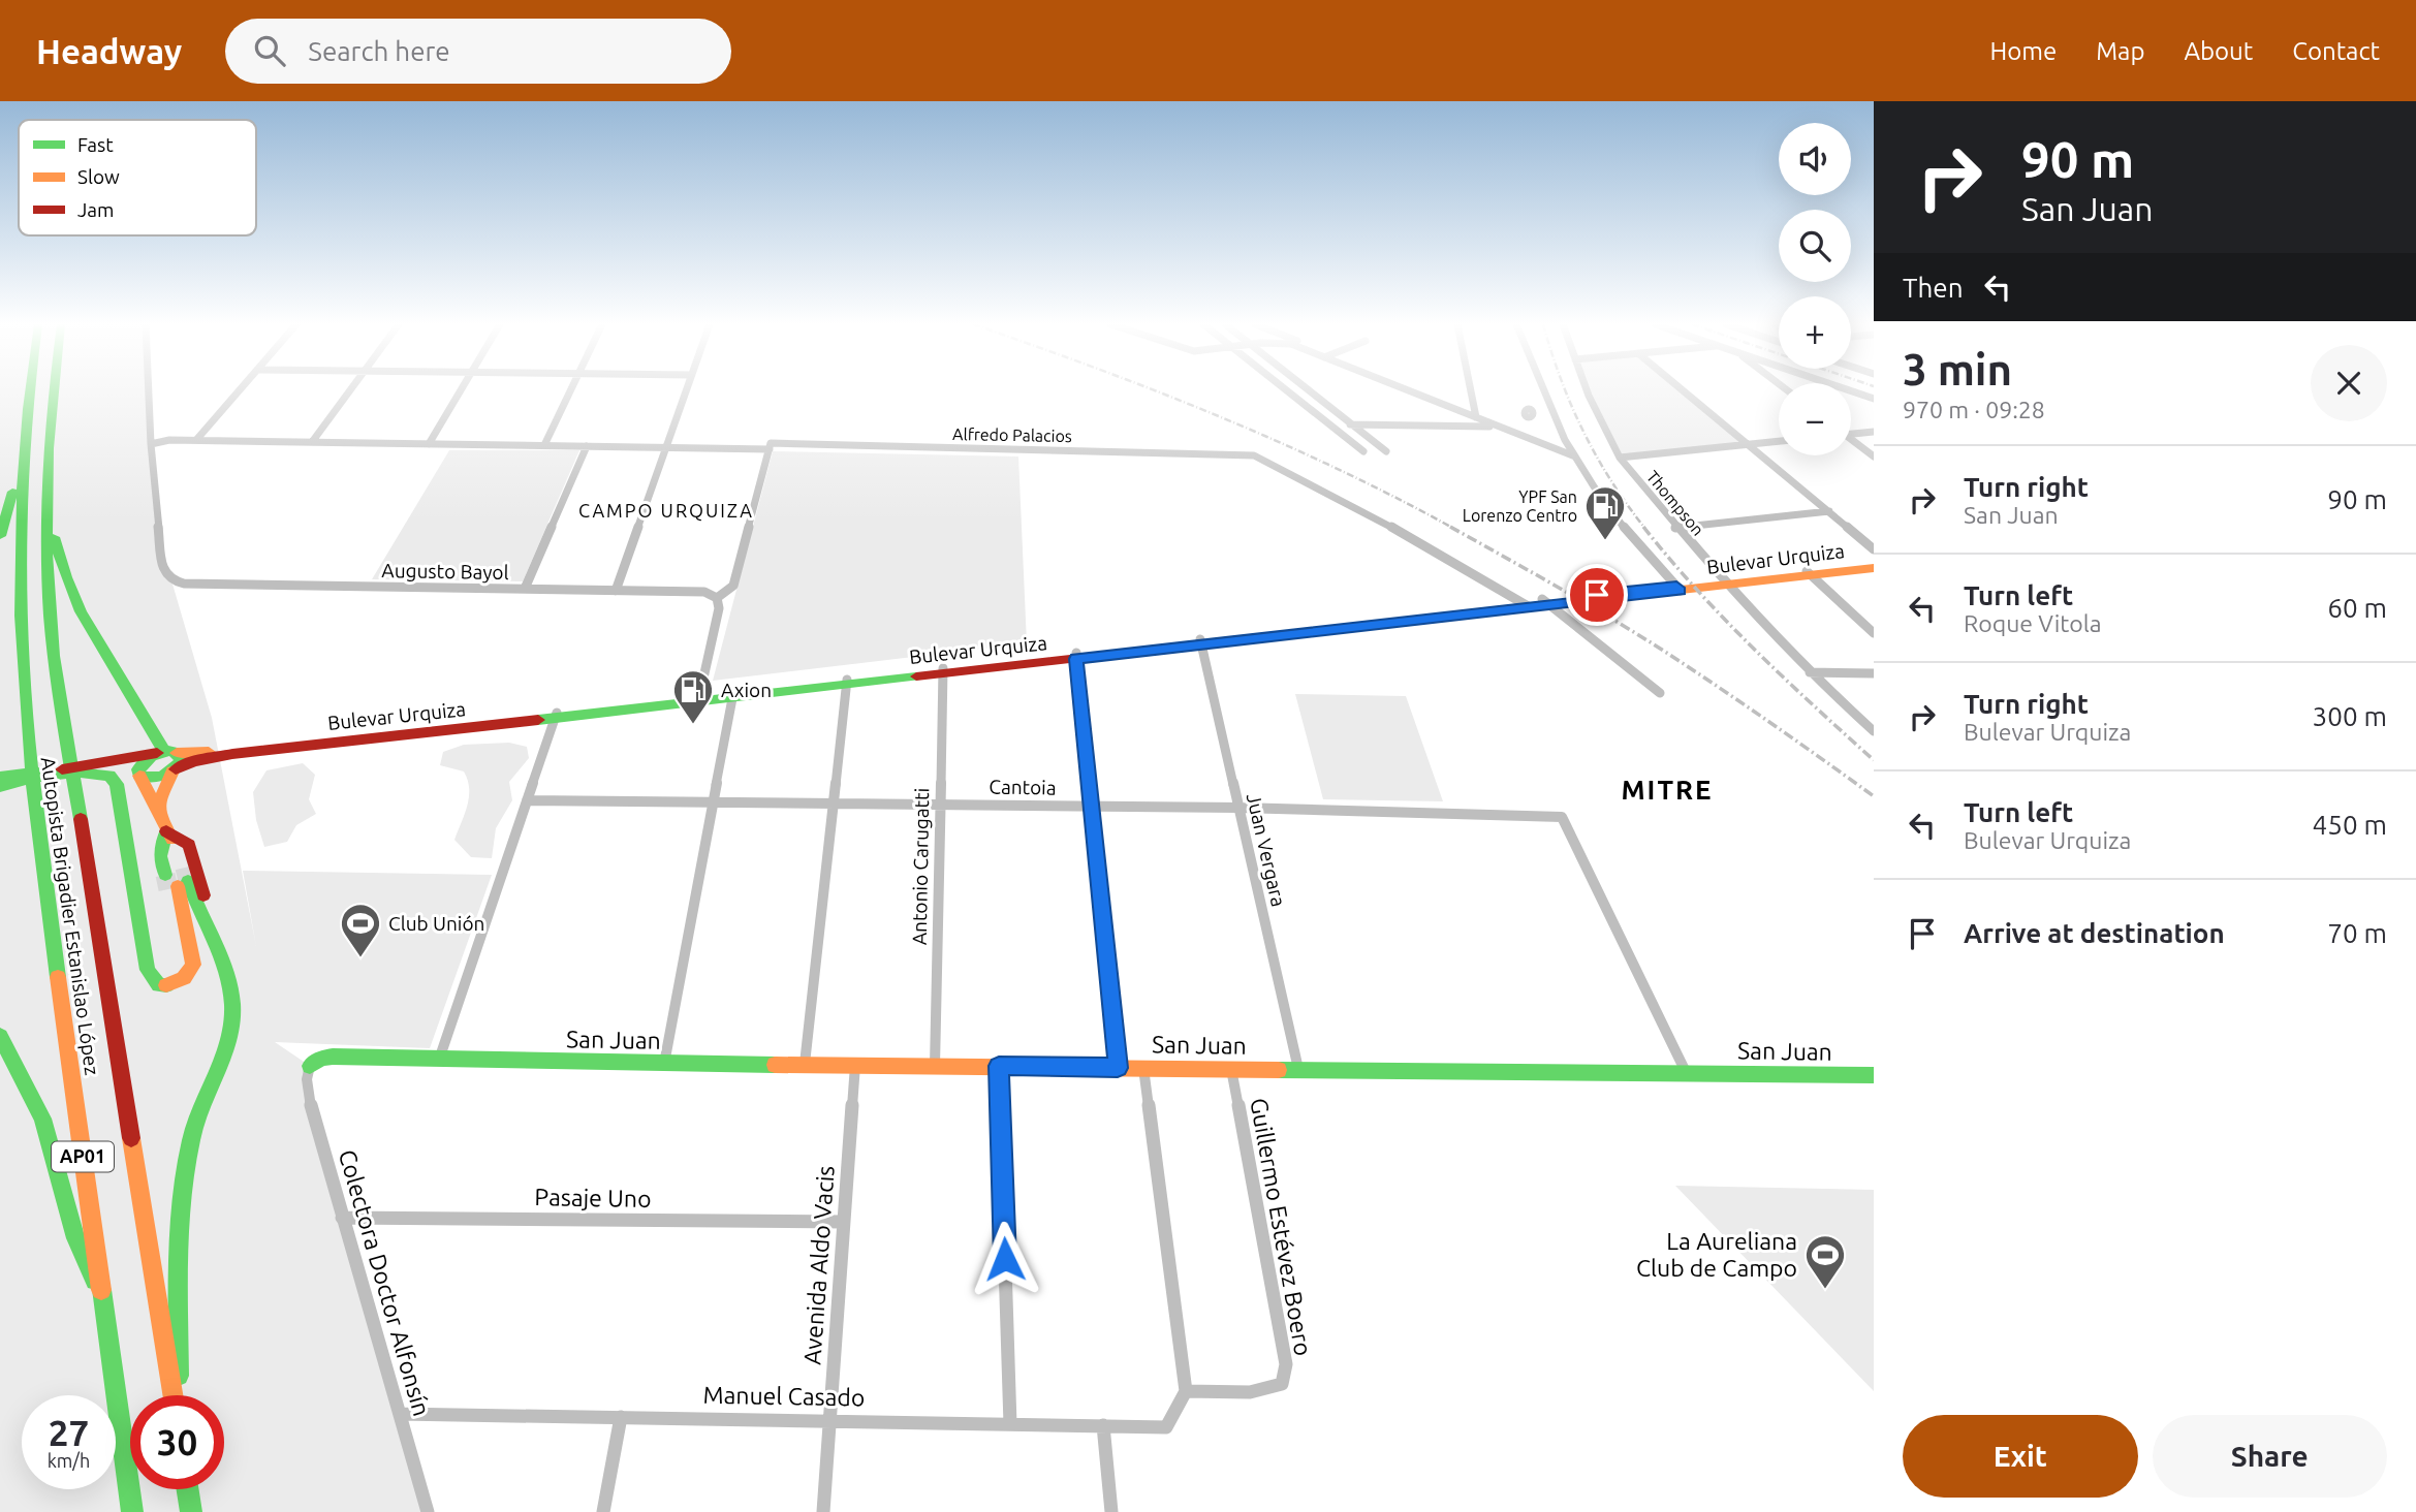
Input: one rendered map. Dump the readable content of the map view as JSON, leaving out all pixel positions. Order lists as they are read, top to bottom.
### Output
{
  "streets": {
    "main road": [
      "Bulevar Urquiza",
      "Autopista Brigadier Estanislao López",
      "San Juan",
      "AP01"
    ],
    "street": [
      "Alfredo Palacios",
      "Thompson",
      "Augusto Bayol",
      "Cantoia",
      "Juan Vergara",
      "Antonio Carugatti",
      "Pasaje Uno",
      "Guillermo Estévez Boero",
      "Avenida Aldo Vacis",
      "Colectora Doctor Alfonsín",
      "Manuel Casado"
    ]
  },
  "crossings": [
    ["Alfredo Palacios", "Bulevar Urquiza"],
    ["Alfredo Palacios", "Augusto Bayol"],
    ["Thompson", "Bulevar Urquiza"],
    ["Bulevar Urquiza", "Juan Vergara"],
    ["Bulevar Urquiza", "Antonio Carugatti"],
    ["Cantoia", "Juan Vergara"],
    ["Cantoia", "Antonio Carugatti"],
    ["Cantoia", "San Juan"],
    ["Juan Vergara", "San Juan"],
    ["Antonio Carugatti", "San Juan"],
    ["San Juan", "Guillermo Estévez Boero"],
    ["San Juan", "Avenida Aldo Vacis"],
    ["San Juan", "Colectora Doctor Alfonsín"],
    ["Pasaje Uno", "Avenida Aldo Vacis"],
    ["Pasaje Uno", "Colectora Doctor Alfonsín"],
    ["Guillermo Estévez Boero", "Manuel Casado"],
    ["Avenida Aldo Vacis", "Manuel Casado"],
    ["Colectora Doctor Alfonsín", "Manuel Casado"]
  ],
  "districts": ["CAMPO URQUIZA", "MITRE"],
  "places": {
    "fuel station": ["YPF San Lorenzo Centro", "Axion"],
    "sports": ["Club Unión", "La Aureliana Club de Campo"]
  },
  "legend": ["Fast", "Slow", "Jam"],
  "page": {
    "header": "Headway",
    "search": "Search here",
    "nav": [
      "Home",
      "Map",
      "About",
      "Contact"
    ],
    "turn": ["90 m", "San Juan"],
    "map_buttons": ["+", "−"],
    "then": "Then",
    "heading": ["3 min", "970 m · 09:28"],
    "list": [
      {
        "name": "Turn right",
        "note": "San Juan",
        "value": "90 m"
      },
      {
        "name": "Turn left",
        "note": "Roque Vitola",
        "value": "60 m"
      },
      {
        "name": "Turn right",
        "note": "Bulevar Urquiza",
        "value": "300 m"
      },
      {
        "name": "Turn left",
        "note": "Bulevar Urquiza",
        "value": "450 m"
      },
      {
        "name": "Arrive at destination",
        "value": "70 m"
      }
    ],
    "speed": "27 km/h",
    "limit": "30",
    "buttons": ["Exit", "Share"]
  }
}
